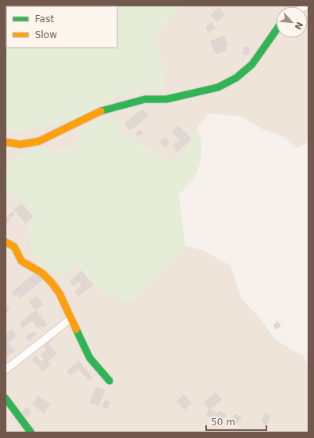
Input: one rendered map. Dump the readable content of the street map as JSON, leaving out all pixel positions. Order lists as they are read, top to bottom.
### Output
{
  "legend": ["Fast", "Slow"],
  "scale_bar": "50 m",
  "north": "bottom right"
}
